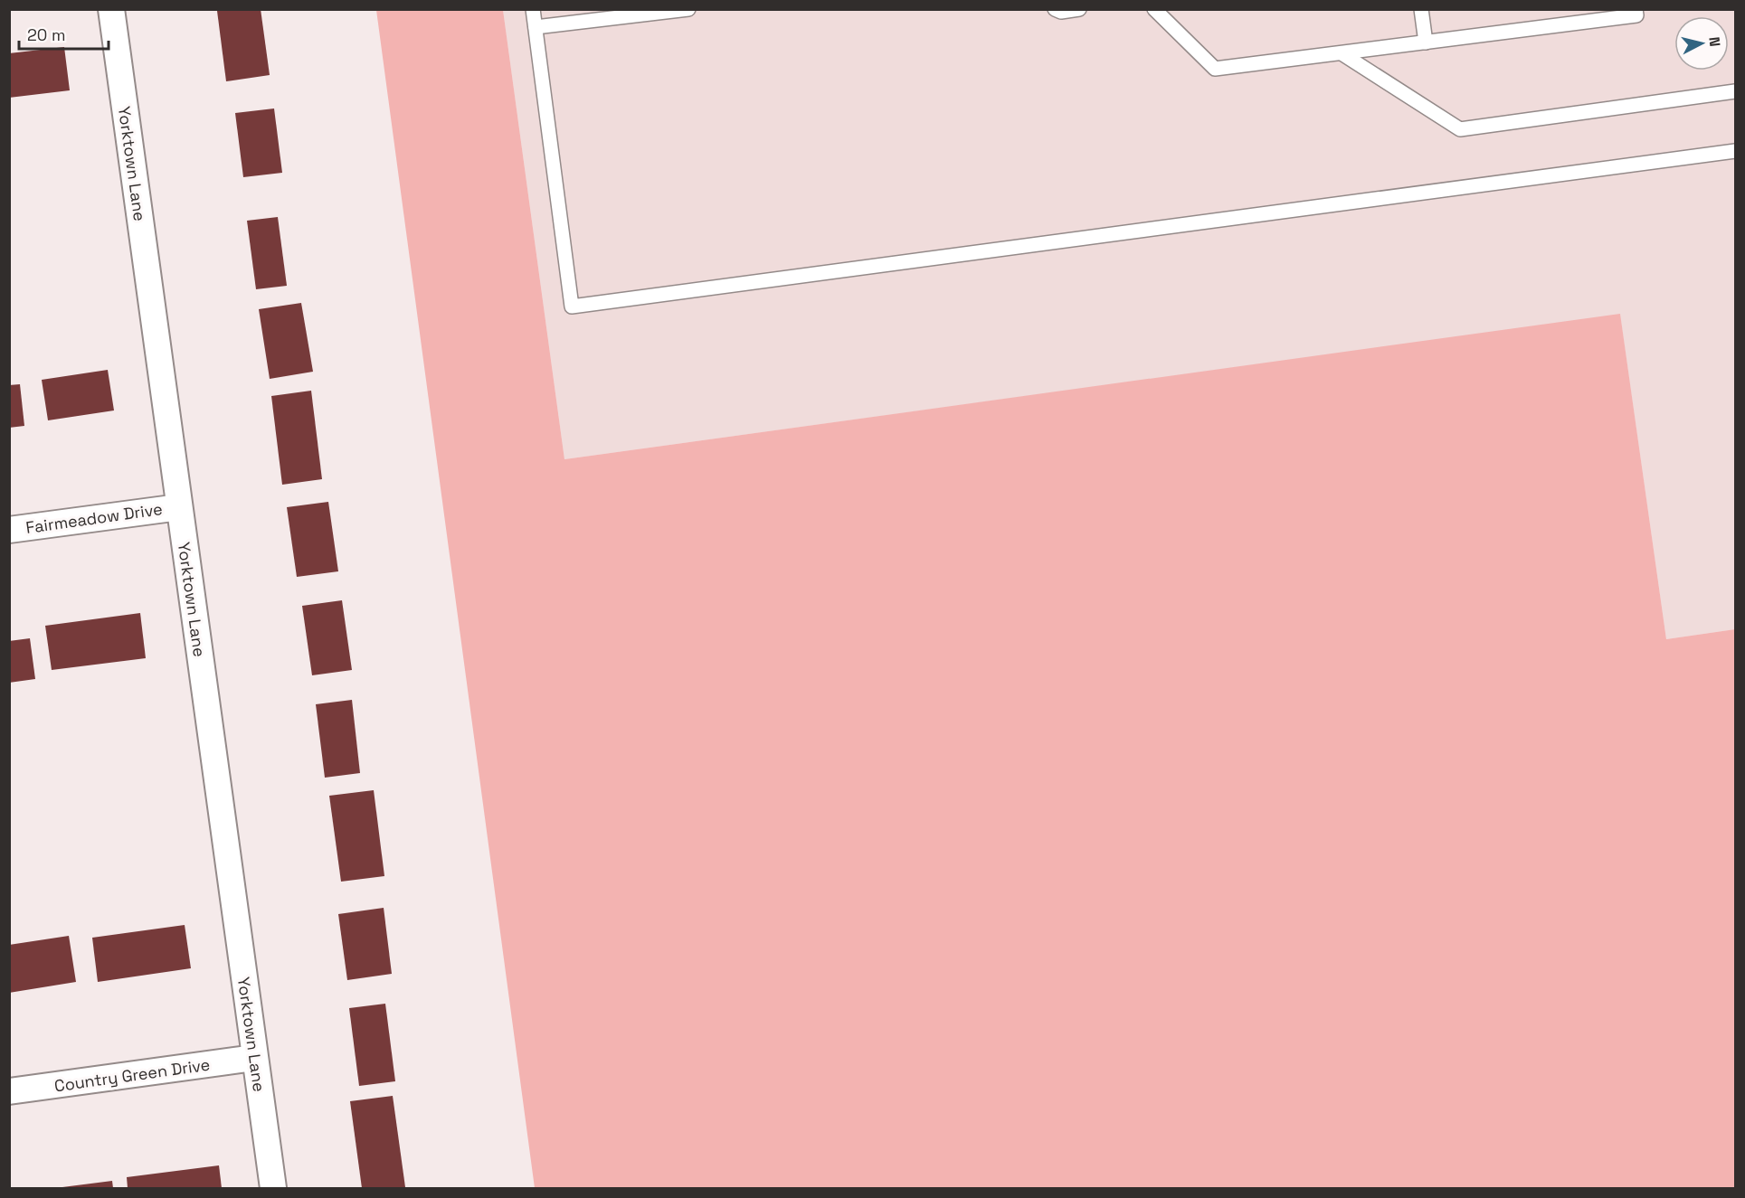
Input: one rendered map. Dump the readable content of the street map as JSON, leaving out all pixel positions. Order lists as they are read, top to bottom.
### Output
{
  "streets": {
    "street": ["Yorktown Lane", "Fairmeadow Drive", "Country Green Drive"]
  },
  "crossings": [
    ["Yorktown Lane", "Fairmeadow Drive"],
    ["Yorktown Lane", "Country Green Drive"]
  ],
  "scale_bar": "20 m",
  "north": "right"
}
